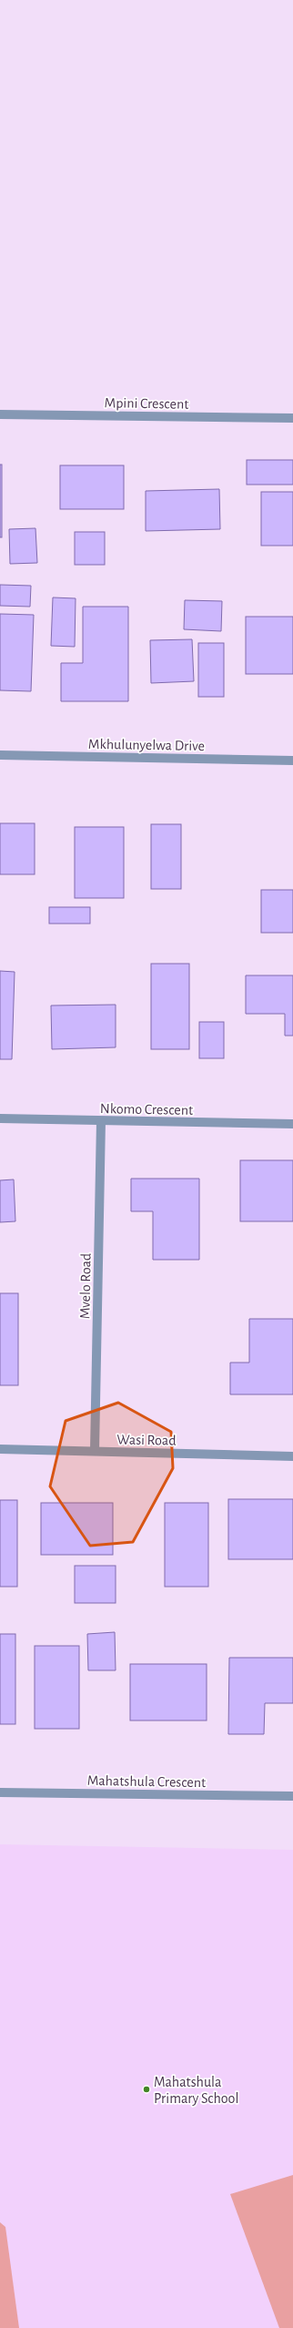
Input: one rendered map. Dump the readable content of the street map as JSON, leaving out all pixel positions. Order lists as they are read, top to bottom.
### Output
{
  "streets": {
    "street": [
      "Mpini Crescent",
      "Mkhulunyelwa Drive",
      "Nkomo Crescent",
      "Mvelo Road",
      "Wasi Road",
      "Mahatshula Crescent"
    ]
  },
  "crossings": [
    ["Nkomo Crescent", "Mvelo Road"],
    ["Mvelo Road", "Wasi Road"]
  ],
  "places": ["Mahatshula Primary School"]
}
